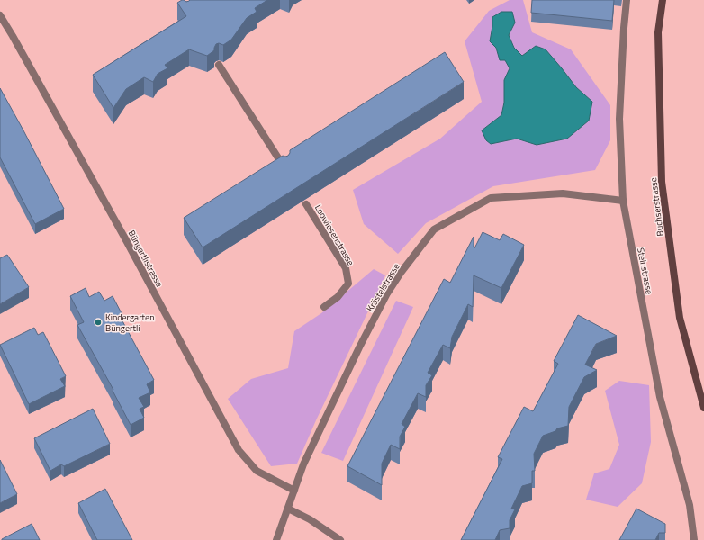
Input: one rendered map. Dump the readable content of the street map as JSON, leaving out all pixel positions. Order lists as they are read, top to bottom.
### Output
{
  "streets": {
    "main road": ["Buchserstrasse"],
    "street": [
      "Loowiesenstrasse",
      "Büngertlistrasse",
      "Steinstrasse",
      "Krästelstrasse"
    ]
  },
  "crossings": [
    ["Büngertlistrasse", "Krästelstrasse"],
    ["Steinstrasse", "Krästelstrasse"]
  ],
  "places": ["Kindergarten Büngertli"]
}
